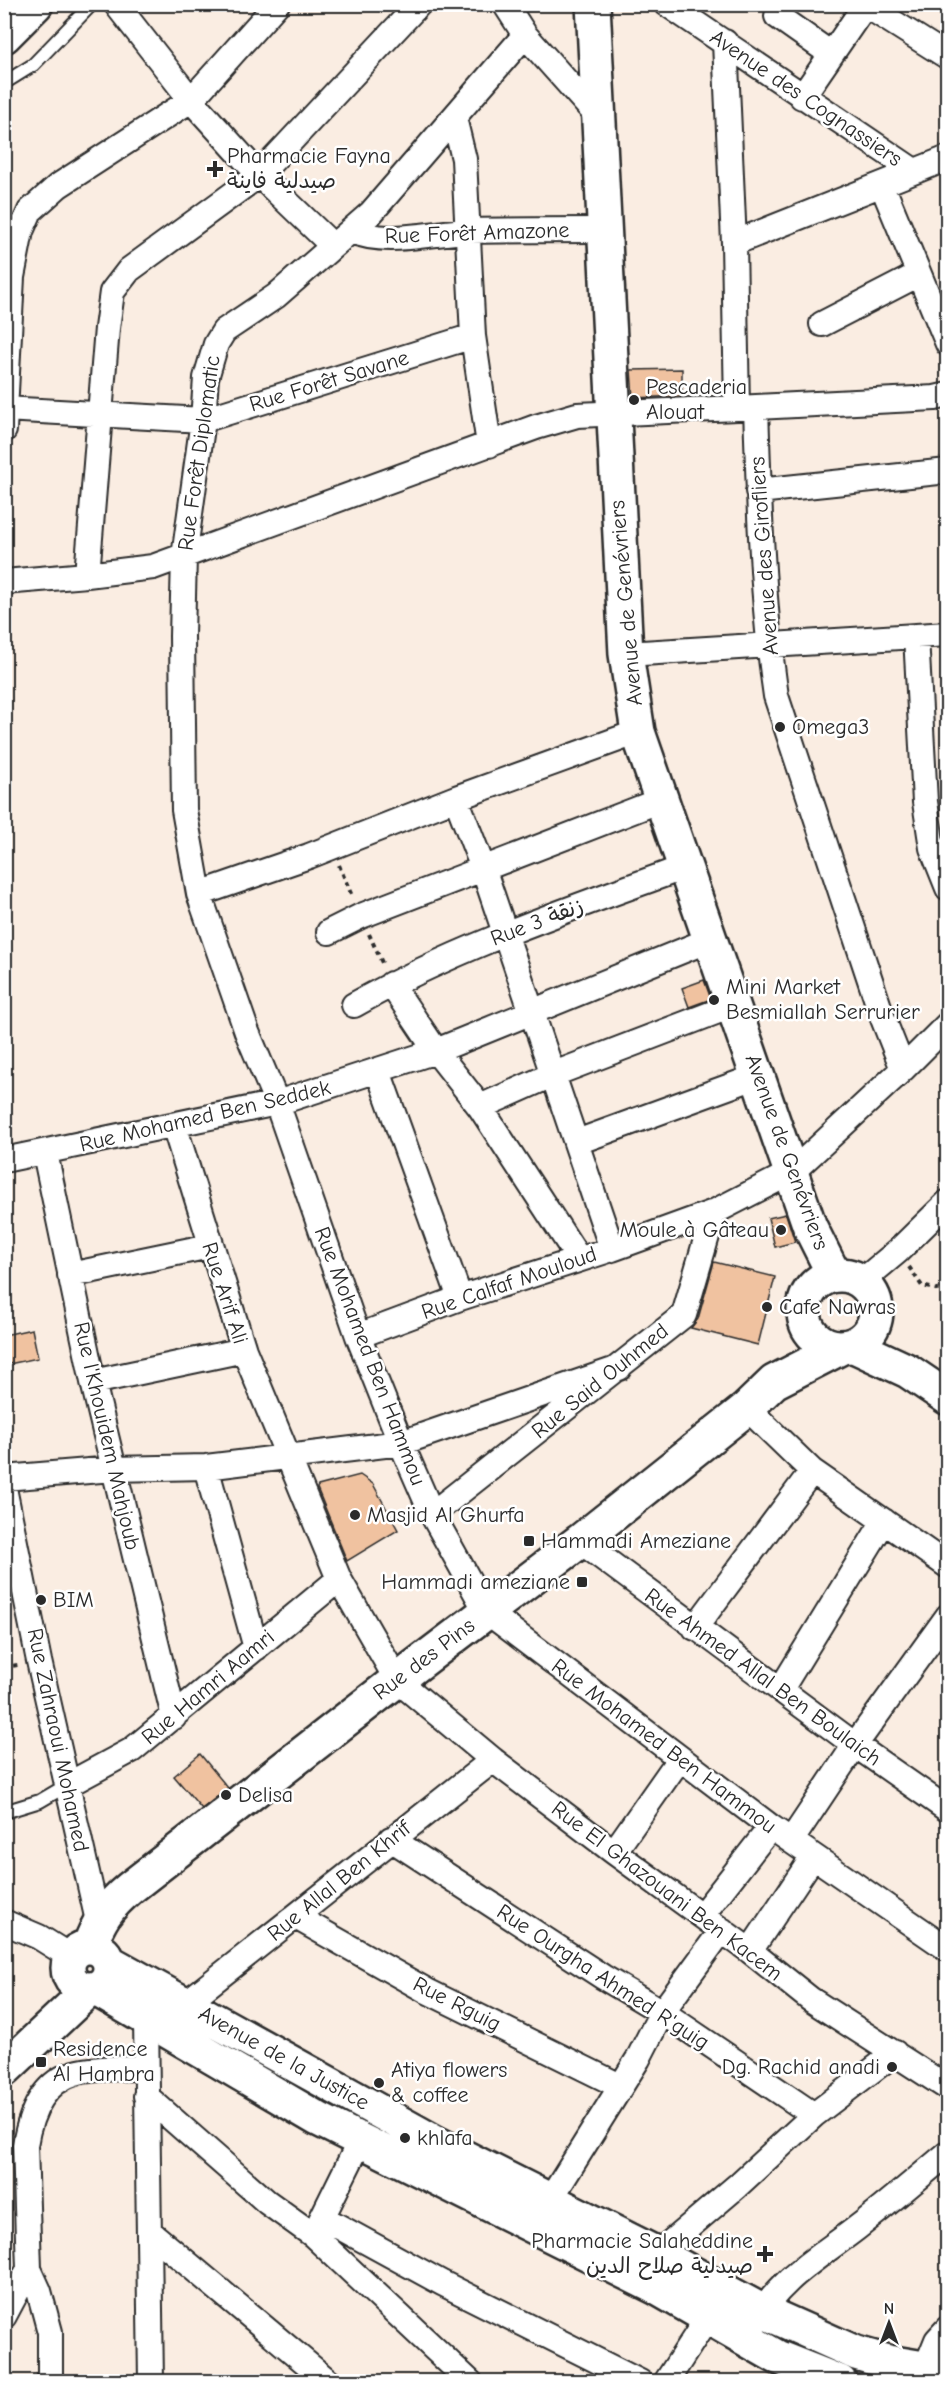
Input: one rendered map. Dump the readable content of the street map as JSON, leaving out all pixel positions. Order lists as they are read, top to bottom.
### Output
{
  "streets": {
    "street": [
      "Avenue des Cognassiers",
      "Rue Forêt Amazone",
      "Rue Forêt Savane",
      "Rue Forêt Diplomatic",
      "Avenue des Girofliers",
      "Avenue de Genévriers",
      "Rue 3 زنقة",
      "Rue Mohamed Ben Seddek",
      "Rue Calfaf Mouloud",
      "Rue Arif Ali",
      "Rue Mohamed Ben Hammou",
      "Rue Said Ouhmed",
      "Rue l'Khouidem Mahjoub",
      "Rue des Pins",
      "Rue Ahmed Allal Ben Boulaich",
      "Rue Hamri Aamri",
      "Rue Zahraoui Mohamed",
      "Rue Allal Ben Khrif",
      "Rue El Ghazouani Ben Kacem",
      "Rue Ourgha Ahmed R'guig",
      "Rue Rguig",
      "Avenue de la Justice"
    ]
  },
  "crossings": [
    ["Avenue des Cognassiers", "Avenue des Girofliers"],
    ["Rue Forêt Amazone", "Rue Forêt Diplomatic"],
    ["Rue Forêt Amazone", "Avenue de Genévriers"],
    ["Rue Forêt Savane", "Rue Forêt Diplomatic"],
    ["Rue Forêt Diplomatic", "Rue Mohamed Ben Hammou"],
    ["Avenue des Girofliers", "Rue Calfaf Mouloud"],
    ["Avenue de Genévriers", "Rue 3 زنقة"],
    ["Avenue de Genévriers", "Rue Mohamed Ben Seddek"],
    ["Avenue de Genévriers", "Rue Calfaf Mouloud"],
    ["Avenue de Genévriers", "Rue des Pins"],
    ["Rue Mohamed Ben Seddek", "Rue Arif Ali"],
    ["Rue Mohamed Ben Seddek", "Rue Mohamed Ben Hammou"],
    ["Rue Mohamed Ben Seddek", "Rue l'Khouidem Mahjoub"],
    ["Rue Calfaf Mouloud", "Rue Mohamed Ben Hammou"],
    ["Rue Calfaf Mouloud", "Rue Said Ouhmed"],
    ["Rue Arif Ali", "Rue des Pins"],
    ["Rue Arif Ali", "Rue Hamri Aamri"],
    ["Rue Arif Ali", "Rue El Ghazouani Ben Kacem"],
    ["Rue Mohamed Ben Hammou", "Rue Said Ouhmed"],
    ["Rue Mohamed Ben Hammou", "Rue des Pins"],
    ["Rue l'Khouidem Mahjoub", "Rue Hamri Aamri"],
    ["Rue des Pins", "Rue Ahmed Allal Ben Boulaich"],
    ["Rue des Pins", "Rue Zahraoui Mohamed"],
    ["Rue des Pins", "Rue El Ghazouani Ben Kacem"],
    ["Rue des Pins", "Avenue de la Justice"],
    ["Rue Hamri Aamri", "Rue Zahraoui Mohamed"],
    ["Rue Zahraoui Mohamed", "Avenue de la Justice"],
    ["Rue Allal Ben Khrif", "Rue El Ghazouani Ben Kacem"],
    ["Rue Allal Ben Khrif", "Rue Ourgha Ahmed R'guig"],
    ["Rue Allal Ben Khrif", "Rue Rguig"],
    ["Rue Allal Ben Khrif", "Avenue de la Justice"]
  ],
  "places": {
    "health": ["Pharmacie Fayna صيدلية فاينة", "Pharmacie Salaheddine صيدلية صلاح الدين"],
    "other": [
      "Pescaderia Alouat",
      "Omega3",
      "Mini Market Besmiallah Serrurier",
      "Moule à Gâteau",
      "Cafe Nawras",
      "Masjid Al Ghurfa",
      "BIM",
      "Delisa",
      "Dg. Rachid anadi",
      "Atiya flowers & coffee",
      "khlafa"
    ],
    "transit": ["Hammadi Ameziane", "Hammadi ameziane", "Residence Al Hambra"]
  },
  "north": "top"
}
